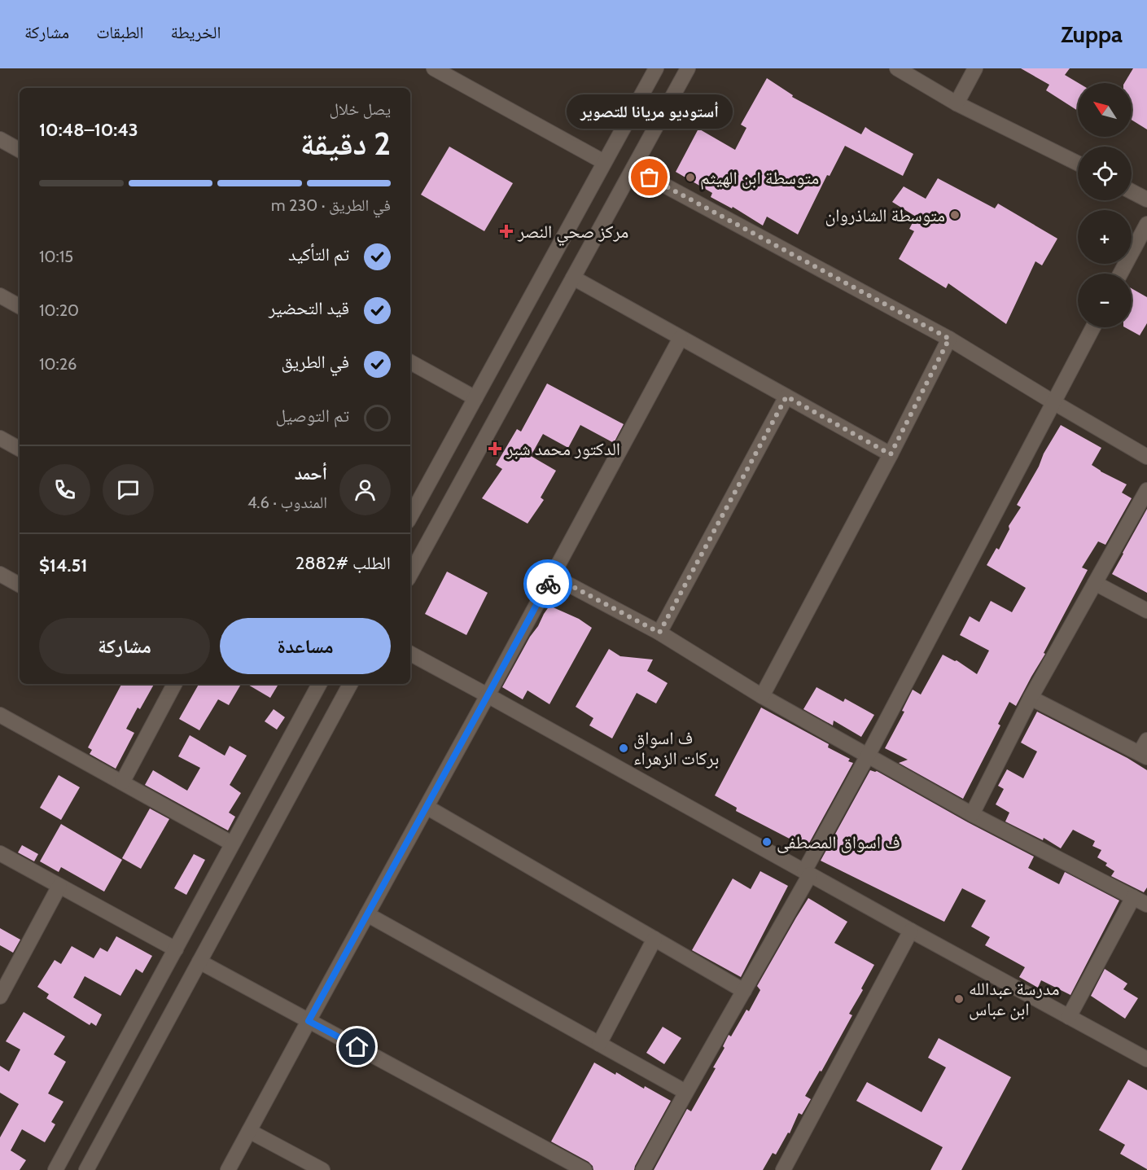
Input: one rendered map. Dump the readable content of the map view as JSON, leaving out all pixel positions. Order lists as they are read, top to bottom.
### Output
{
  "places": {
    "other": [
      "أستوديو مريانا للتصوير",
      "متوسطة ابن الهيثم",
      "متوسطة الشاذروان",
      "ف اسواق بركات الزهراء",
      "ف اسواق المصطفى",
      "مدرسة عبدالله ابن عباس"
    ],
    "health": ["مركز صحي النصر", "الدكتور محمد شبر"]
  },
  "north": "top left",
  "page": {
    "header": "Zuppa",
    "nav": ["الخريطة", "الطبقات", "مشاركة"],
    "map_buttons": ["+", "−"],
    "heading": ["2 دقيقة", "يصل خلال", "10:43–10:48"],
    "panel": [
      "أحمد",
      "المندوب · 4.6",
      "الطلب #2882",
      "$14.51"
    ],
    "bubble": "أستوديو مريانا للتصوير",
    "bar": "في الطريق · 230 m",
    "list": [
      ["تم التأكيد", "10:15"],
      ["قيد التحضير", "10:20"],
      ["في الطريق", "10:26"],
      "تم التوصيل"
    ],
    "buttons": ["مساعدة", "مشاركة"]
  }
}
